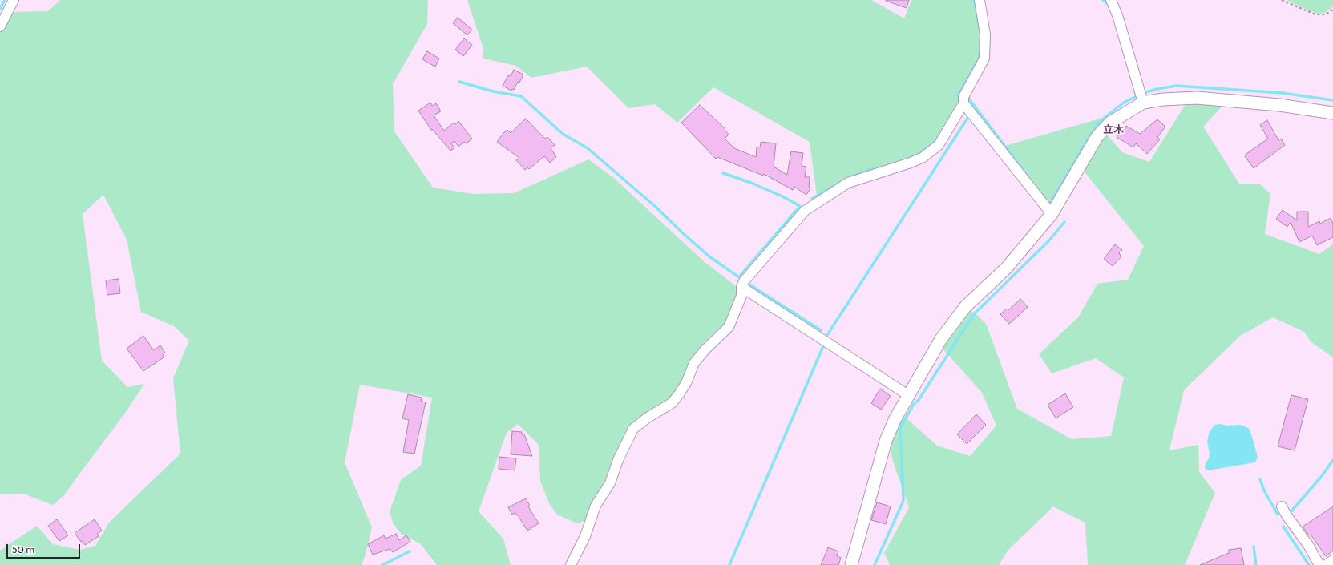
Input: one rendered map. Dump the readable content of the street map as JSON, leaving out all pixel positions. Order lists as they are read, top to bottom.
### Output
{
  "districts": ["立木"],
  "scale_bar": "50 m"
}
